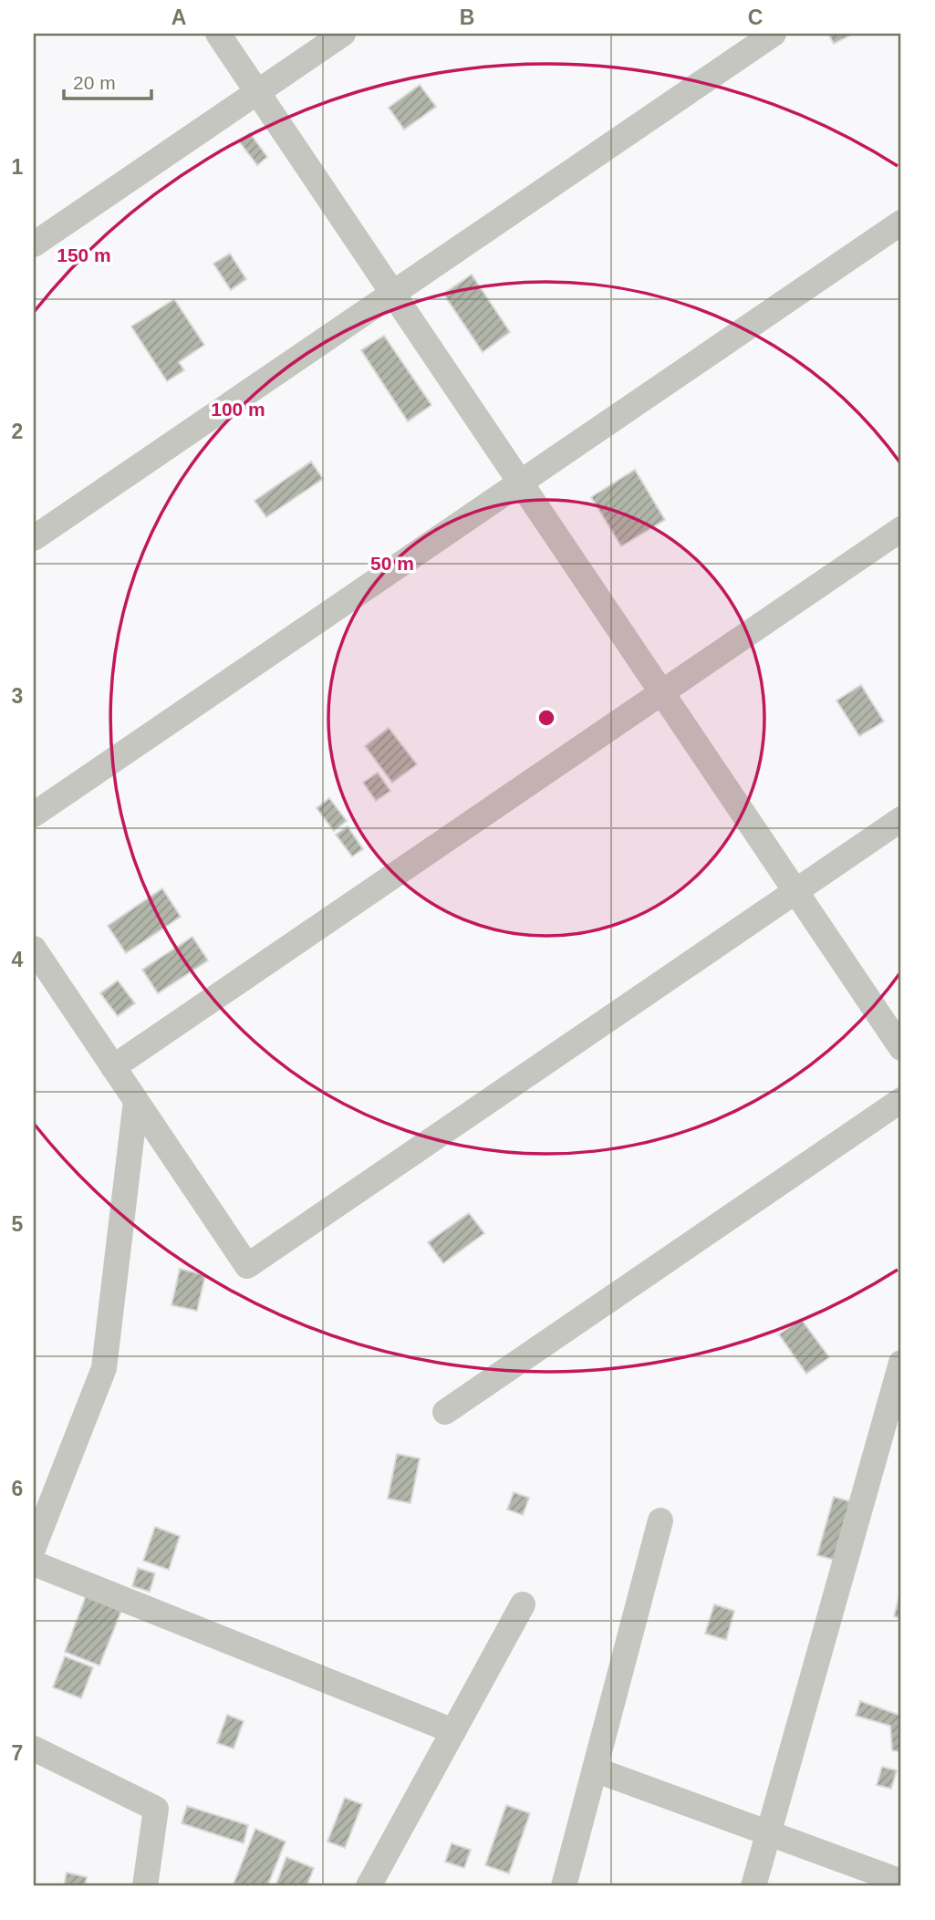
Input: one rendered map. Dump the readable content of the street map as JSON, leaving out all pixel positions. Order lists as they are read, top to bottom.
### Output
{
  "scale_bar": "20 m",
  "grid": {
    "columns": ["A", "B", "C"],
    "rows": [
      "1",
      "2",
      "3",
      "4",
      "5",
      "6",
      "7"
    ]
  },
  "rings": ["150 m", "100 m", "50 m"]
}
